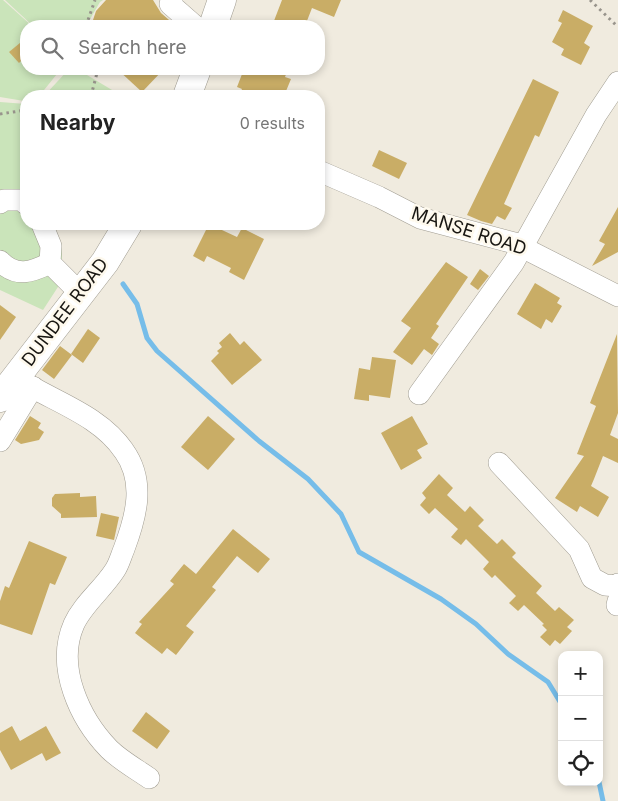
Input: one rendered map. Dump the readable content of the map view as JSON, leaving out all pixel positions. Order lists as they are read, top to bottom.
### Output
{
  "streets": {
    "main road": ["DUNDEE ROAD"],
    "street": ["MANSE ROAD"]
  },
  "page": {
    "search": "Search here",
    "heading": ["Nearby", "0 results"],
    "map_buttons": ["+", "−"]
  }
}
